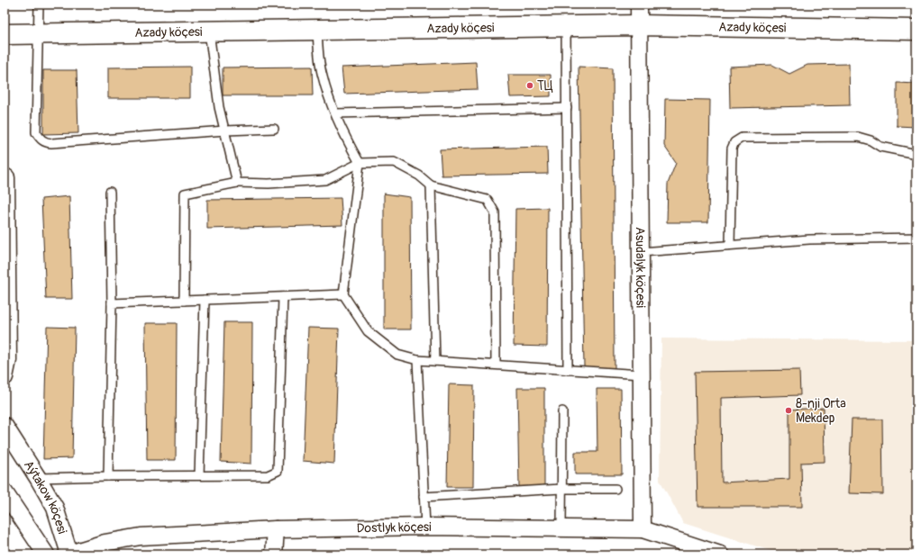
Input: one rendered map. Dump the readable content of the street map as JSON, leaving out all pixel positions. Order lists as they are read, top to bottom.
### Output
{
  "streets": {
    "main road": ["Azady köçesi"],
    "street": ["Asudalyk köçesi", "Aýtakow köçesi", "Dostlyk köçesi"]
  },
  "crossings": [
    ["Azady köçesi", "Asudalyk köçesi"],
    ["Asudalyk köçesi", "Dostlyk köçesi"],
    ["Aýtakow köçesi", "Dostlyk köçesi"]
  ],
  "places": ["ТЦ", "8-nji Orta Mekdep"]
}
